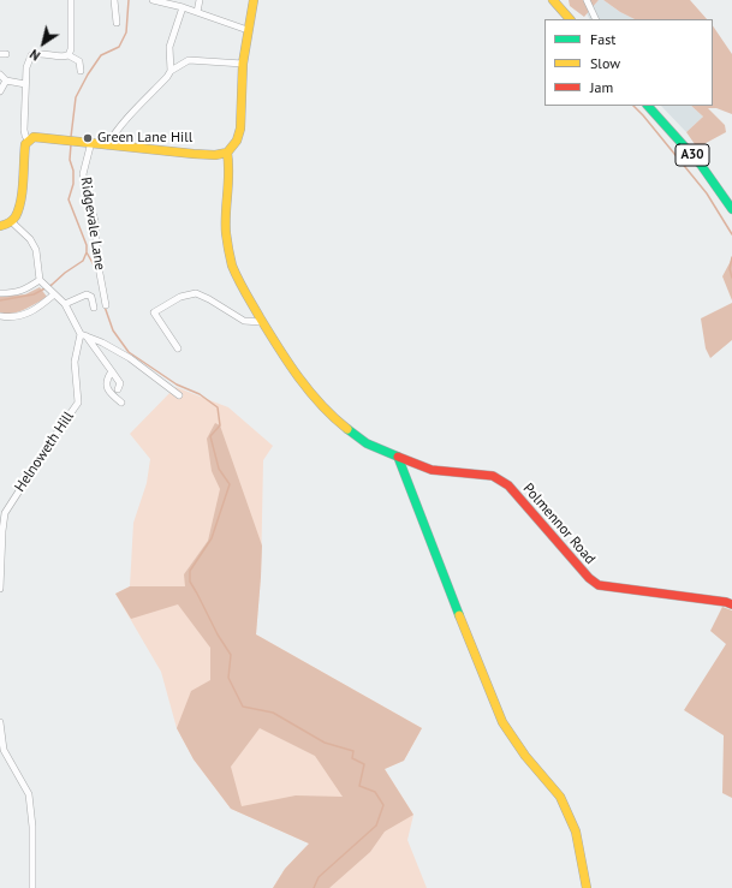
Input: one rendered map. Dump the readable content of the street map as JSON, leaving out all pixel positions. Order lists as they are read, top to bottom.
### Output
{
  "streets": {
    "main road": ["A30", "Polmennor Road"],
    "street": ["Ridgevale Lane", "Helnoweth Hill"]
  },
  "places": ["Green Lane Hill"],
  "legend": ["Fast", "Slow", "Jam"],
  "north": "bottom left"
}
